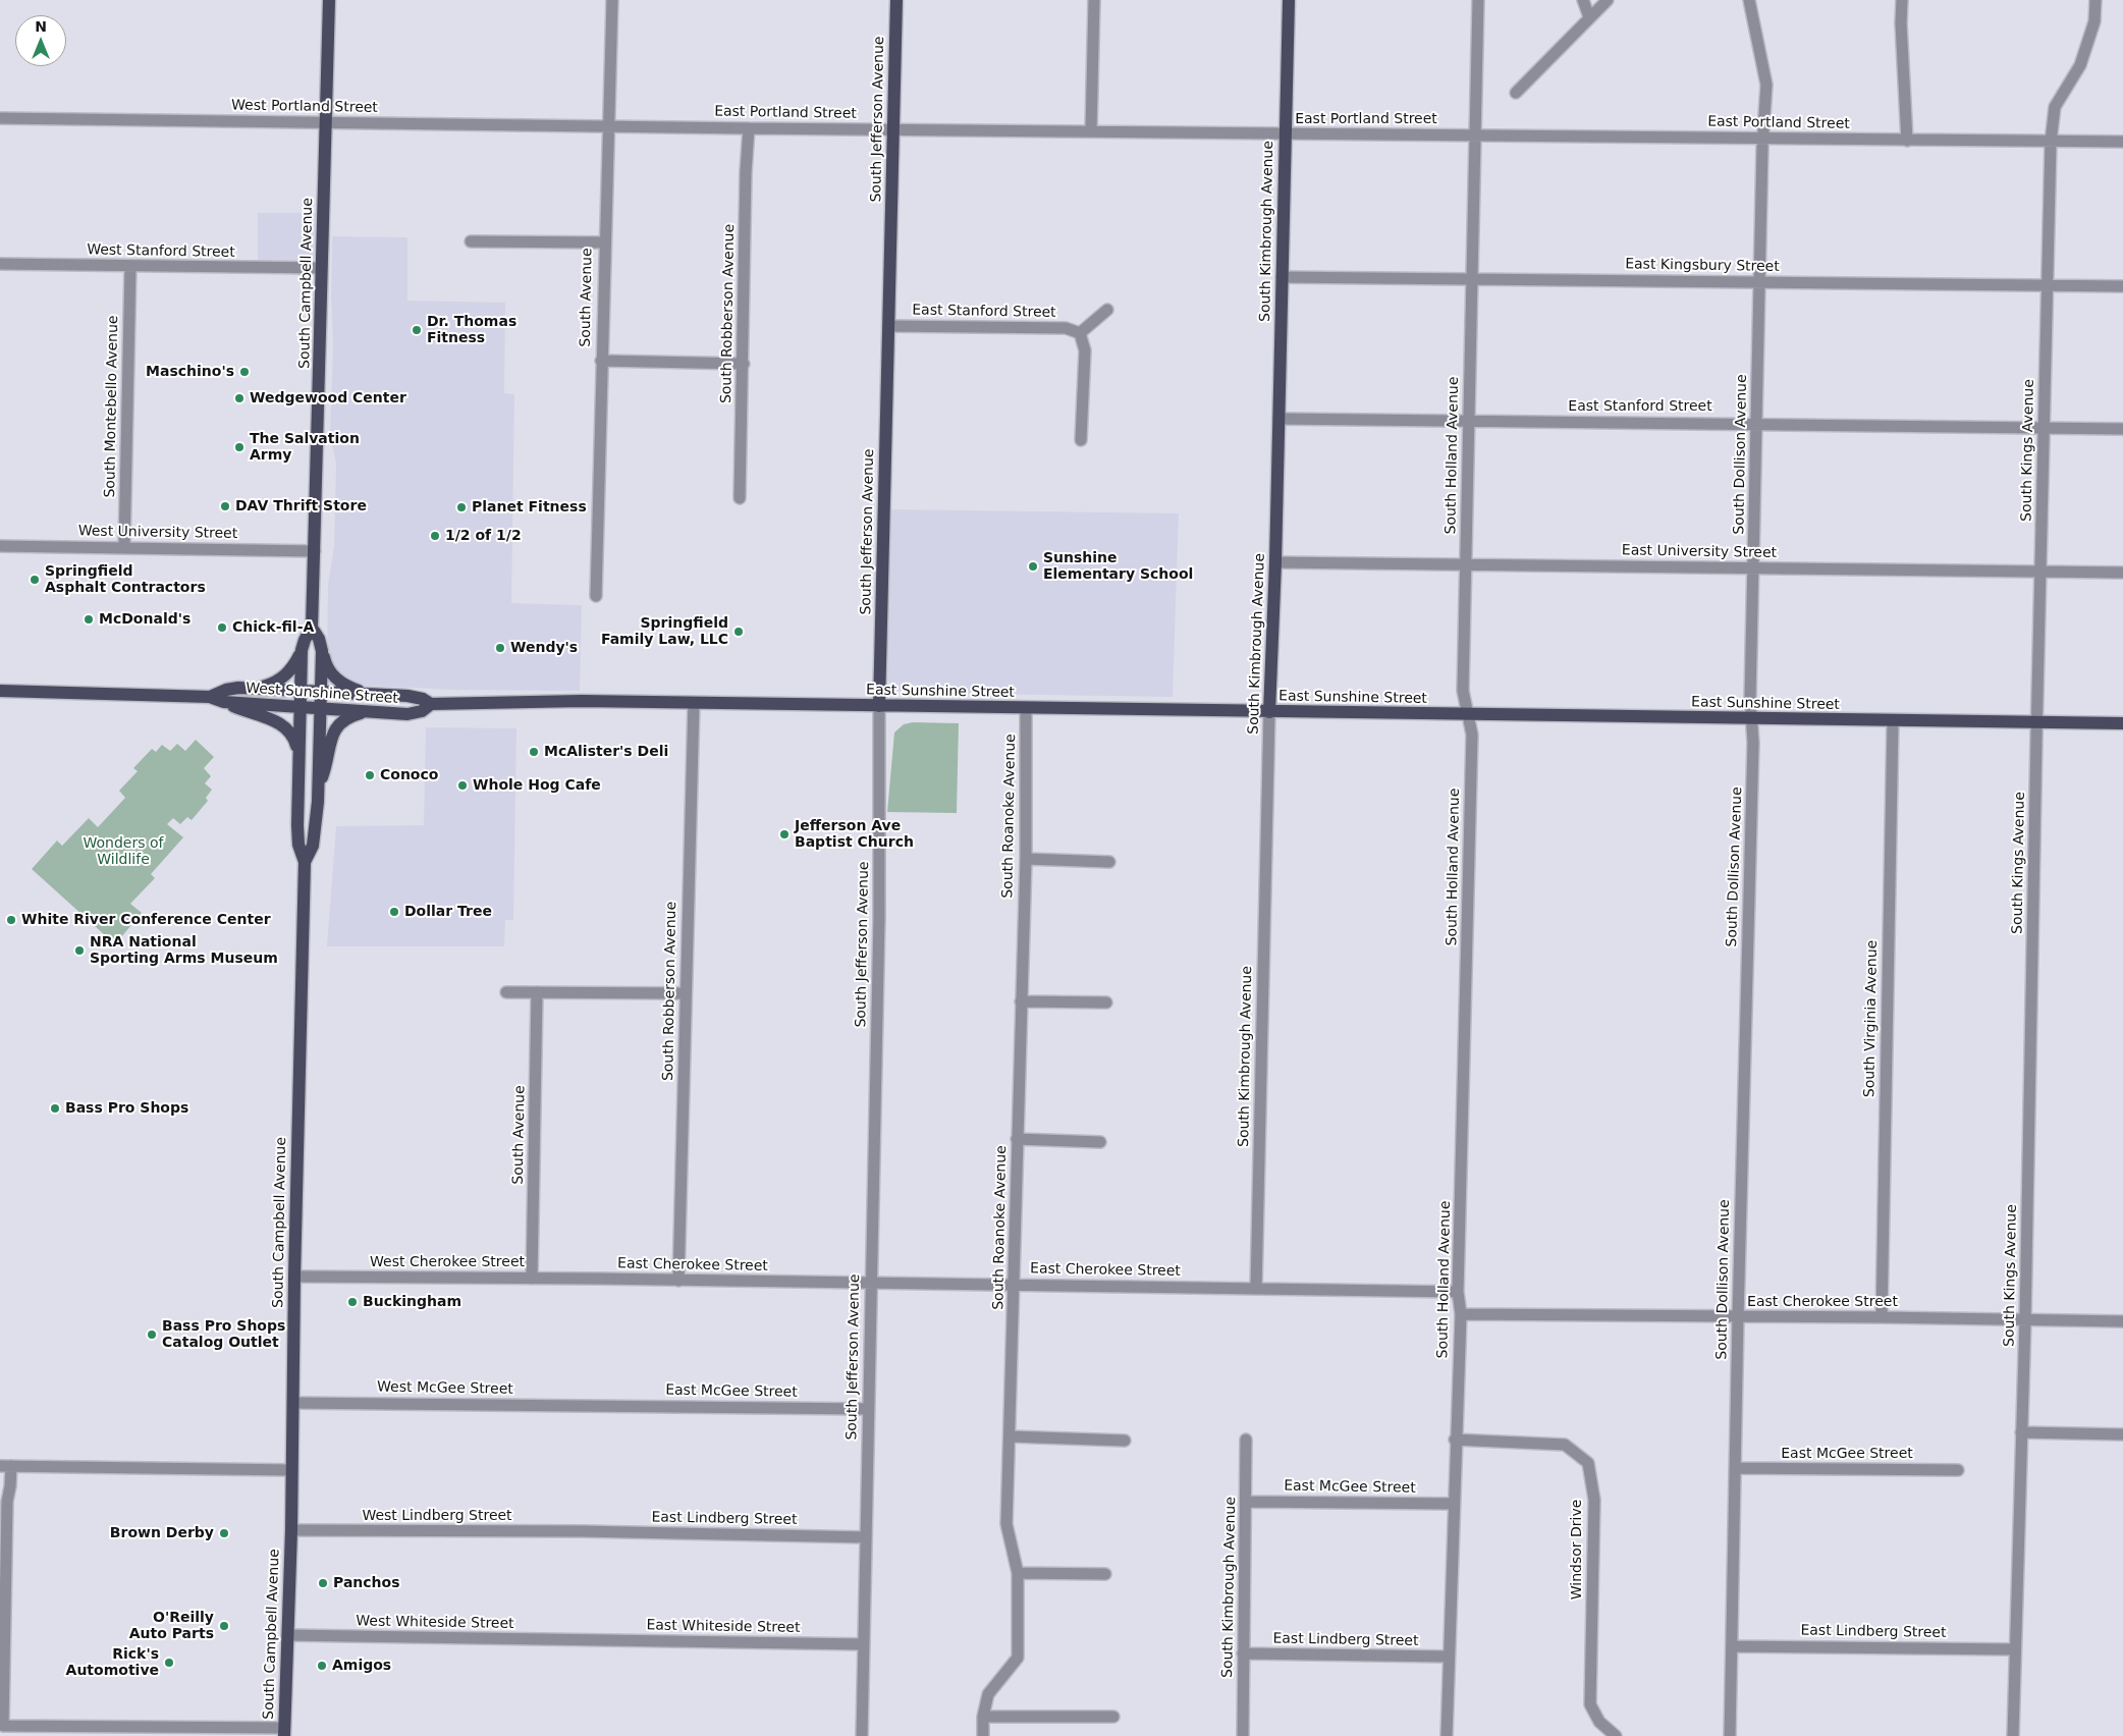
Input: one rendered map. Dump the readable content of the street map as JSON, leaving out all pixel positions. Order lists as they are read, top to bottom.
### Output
{
  "streets": {
    "main road": [
      "South Jefferson Avenue",
      "South Kimbrough Avenue",
      "South Campbell Avenue",
      "East Sunshine Street",
      "West Sunshine Street"
    ],
    "street": [
      "West Portland Street",
      "East Portland Street",
      "West Stanford Street",
      "East Kingsbury Street",
      "South Avenue",
      "East Stanford Street",
      "South Robberson Avenue",
      "South Montebello Avenue",
      "South Kings Avenue",
      "South Dollison Avenue",
      "South Holland Avenue",
      "West University Street",
      "East University Street",
      "South Roanoke Avenue",
      "South Virginia Avenue",
      "West Cherokee Street",
      "East Cherokee Street",
      "West McGee Street",
      "East McGee Street",
      "West Lindberg Street",
      "East Lindberg Street",
      "Windsor Drive",
      "West Whiteside Street",
      "East Whiteside Street"
    ]
  },
  "crossings": [
    ["West Portland Street", "East Portland Street"],
    ["West Portland Street", "South Campbell Avenue"],
    ["West Portland Street", "South Avenue"],
    ["East Portland Street", "South Jefferson Avenue"],
    ["East Portland Street", "South Kimbrough Avenue"],
    ["East Portland Street", "South Avenue"],
    ["East Portland Street", "South Robberson Avenue"],
    ["East Portland Street", "South Kings Avenue"],
    ["East Portland Street", "South Dollison Avenue"],
    ["East Portland Street", "South Holland Avenue"],
    ["South Jefferson Avenue", "East Stanford Street"],
    ["South Jefferson Avenue", "East Sunshine Street"],
    ["South Jefferson Avenue", "East Cherokee Street"],
    ["South Jefferson Avenue", "East McGee Street"],
    ["South Jefferson Avenue", "East Lindberg Street"],
    ["South Jefferson Avenue", "East Whiteside Street"],
    ["South Kimbrough Avenue", "East Kingsbury Street"],
    ["South Kimbrough Avenue", "East Stanford Street"],
    ["South Kimbrough Avenue", "East University Street"],
    ["South Kimbrough Avenue", "East Sunshine Street"],
    ["South Kimbrough Avenue", "East Cherokee Street"],
    ["South Kimbrough Avenue", "East McGee Street"],
    ["South Kimbrough Avenue", "East Lindberg Street"],
    ["West Stanford Street", "South Campbell Avenue"],
    ["West Stanford Street", "South Montebello Avenue"],
    ["East Kingsbury Street", "South Kings Avenue"],
    ["East Kingsbury Street", "South Dollison Avenue"],
    ["East Kingsbury Street", "South Holland Avenue"],
    ["South Campbell Avenue", "West University Street"],
    ["South Campbell Avenue", "West Sunshine Street"],
    ["South Campbell Avenue", "West Cherokee Street"],
    ["South Campbell Avenue", "West McGee Street"],
    ["South Campbell Avenue", "West Lindberg Street"],
    ["South Campbell Avenue", "West Whiteside Street"],
    ["South Avenue", "West Cherokee Street"],
    ["East Stanford Street", "South Kings Avenue"],
    ["East Stanford Street", "South Dollison Avenue"],
    ["East Stanford Street", "South Holland Avenue"],
    ["South Robberson Avenue", "East Sunshine Street"],
    ["South Robberson Avenue", "East Cherokee Street"],
    ["South Montebello Avenue", "West University Street"],
    ["South Kings Avenue", "East University Street"],
    ["South Kings Avenue", "East Sunshine Street"],
    ["South Kings Avenue", "East Cherokee Street"],
    ["South Kings Avenue", "East Lindberg Street"],
    ["South Dollison Avenue", "East University Street"],
    ["South Dollison Avenue", "East Sunshine Street"],
    ["South Dollison Avenue", "East Cherokee Street"],
    ["South Dollison Avenue", "East McGee Street"],
    ["South Dollison Avenue", "East Lindberg Street"],
    ["South Holland Avenue", "East University Street"],
    ["South Holland Avenue", "East Sunshine Street"],
    ["South Holland Avenue", "East Cherokee Street"],
    ["South Holland Avenue", "East McGee Street"],
    ["South Holland Avenue", "East Lindberg Street"],
    ["South Holland Avenue", "Windsor Drive"],
    ["East Sunshine Street", "West Sunshine Street"],
    ["East Sunshine Street", "South Roanoke Avenue"],
    ["East Sunshine Street", "South Virginia Avenue"],
    ["South Roanoke Avenue", "East Cherokee Street"],
    ["South Virginia Avenue", "East Cherokee Street"],
    ["West Cherokee Street", "East Cherokee Street"],
    ["West McGee Street", "East McGee Street"],
    ["West Lindberg Street", "East Lindberg Street"],
    ["West Whiteside Street", "East Whiteside Street"]
  ],
  "parks": ["Wonders of Wildlife"],
  "places": [
    "Dr. Thomas Fitness",
    "Maschino's",
    "Wedgewood Center",
    "The Salvation Army",
    "DAV Thrift Store",
    "Planet Fitness",
    "1/2 of 1/2",
    "Sunshine Elementary School",
    "Springfield Asphalt Contractors",
    "McDonald's",
    "Chick-fil-A",
    "Springfield Family Law, LLC",
    "Wendy's",
    "McAlister's Deli",
    "Conoco",
    "Whole Hog Cafe",
    "Jefferson Ave Baptist Church",
    "Dollar Tree",
    "White River Conference Center",
    "NRA National Sporting Arms Museum",
    "Bass Pro Shops",
    "Buckingham",
    "Bass Pro Shops Catalog Outlet",
    "Brown Derby",
    "Panchos",
    "O'Reilly Auto Parts",
    "Rick's Automotive",
    "Amigos"
  ],
  "north": "top"
}
